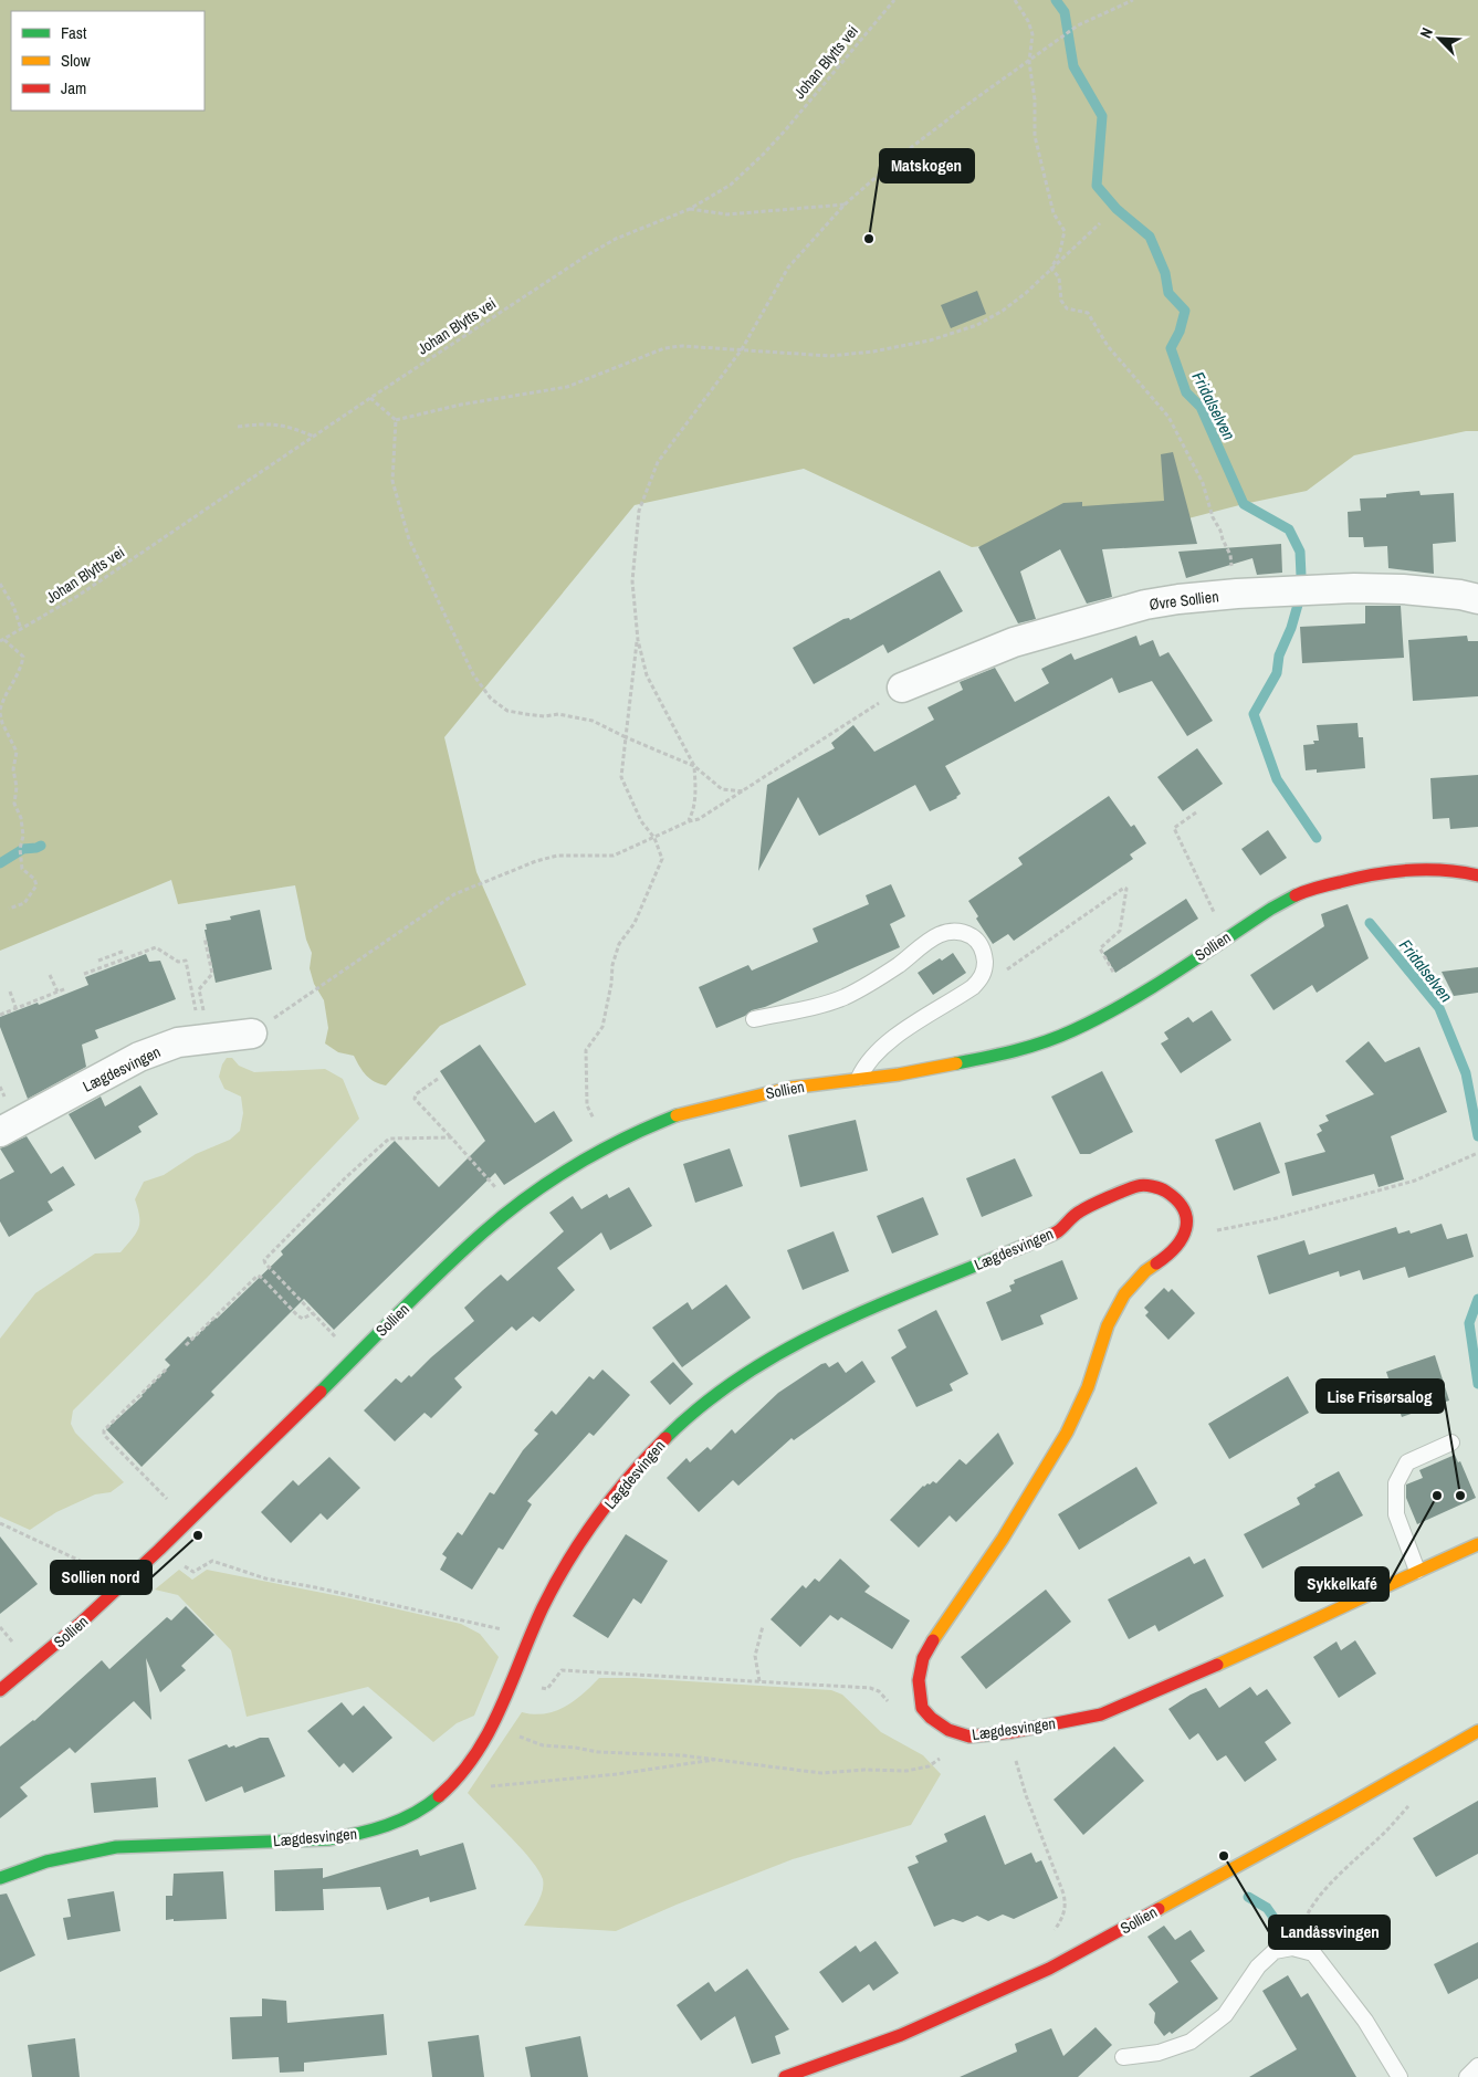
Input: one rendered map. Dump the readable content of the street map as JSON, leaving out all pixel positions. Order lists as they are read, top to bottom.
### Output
{
  "streets": {
    "street": ["Øvre Sollien", "Sollien", "Lægdesvingen"],
    "path": ["Johan Blytts vei"]
  },
  "water": ["Fridalselven"],
  "places": [
    "Matskogen",
    "Sykkelkafé",
    "Lise Frisørsalog",
    "Sollien nord",
    "Landåssvingen"
  ],
  "legend": ["Fast", "Slow", "Jam"],
  "north": "top left"
}
